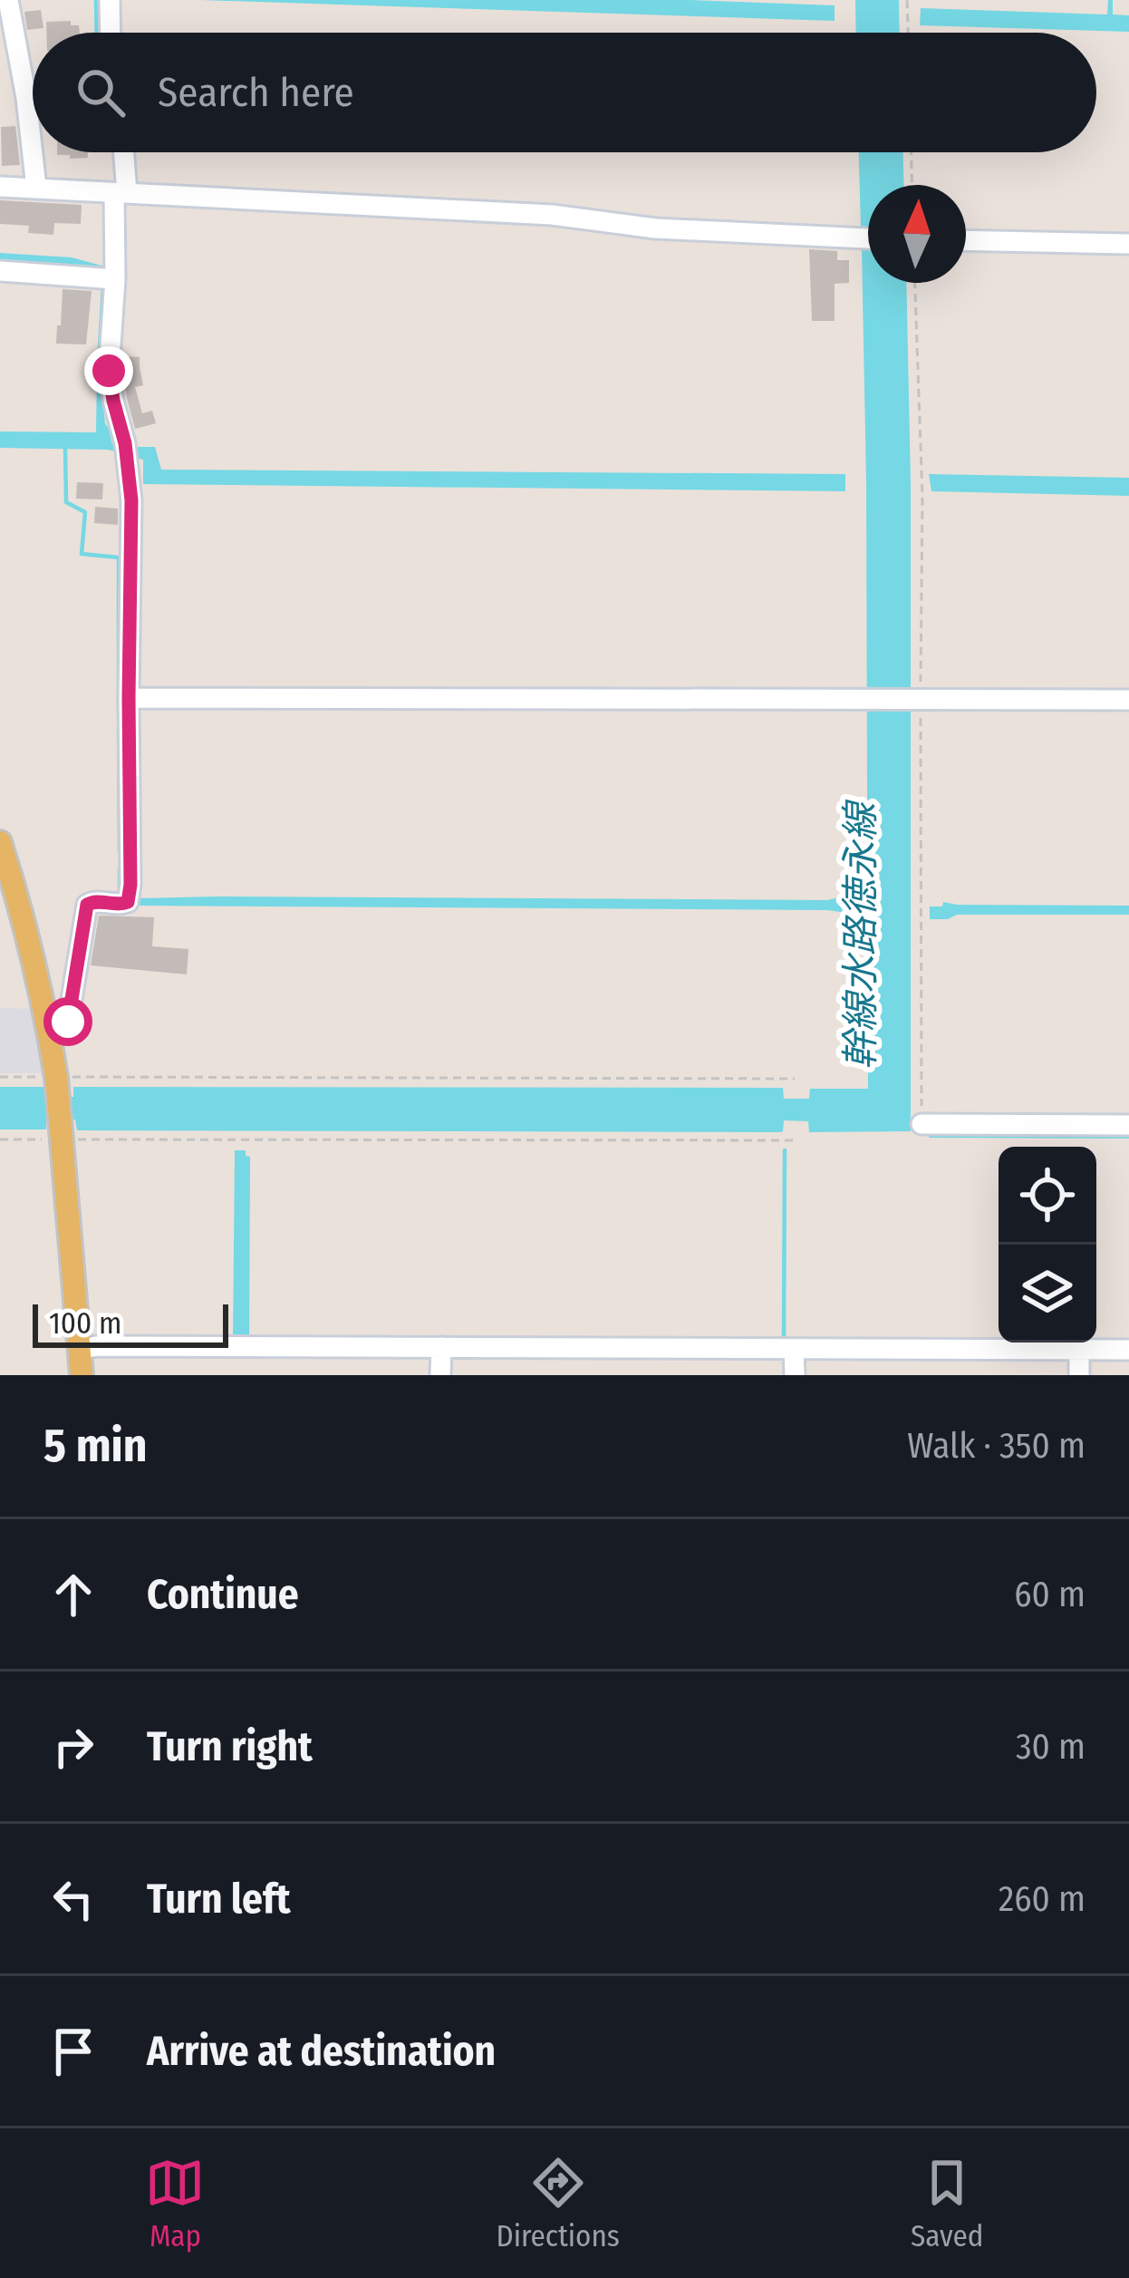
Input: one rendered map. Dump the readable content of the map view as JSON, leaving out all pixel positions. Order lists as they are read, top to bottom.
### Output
{
  "water": ["幹線水路徳永線"],
  "scale_bar": "100 m",
  "north": "top",
  "page": {
    "search": "Search here",
    "scale": "100 m",
    "heading": ["5 min", "Walk · 350 m"],
    "list": [
      ["Continue", "60 m"],
      ["Turn right", "30 m"],
      ["Turn left", "260 m"],
      "Arrive at destination"
    ],
    "nav": ["Map", "Directions", "Saved"]
  }
}
